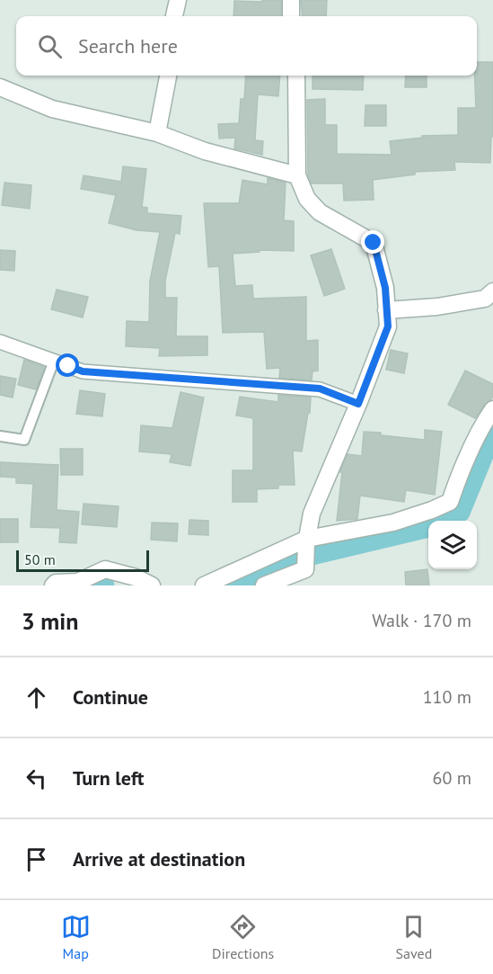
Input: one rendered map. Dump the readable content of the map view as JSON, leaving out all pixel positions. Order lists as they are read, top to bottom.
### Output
{
  "scale_bar": "50 m",
  "page": {
    "search": "Search here",
    "scale": "50 m",
    "heading": ["3 min", "Walk · 170 m"],
    "list": [
      ["Continue", "110 m"],
      ["Turn left", "60 m"],
      "Arrive at destination"
    ],
    "nav": ["Map", "Directions", "Saved"]
  }
}
